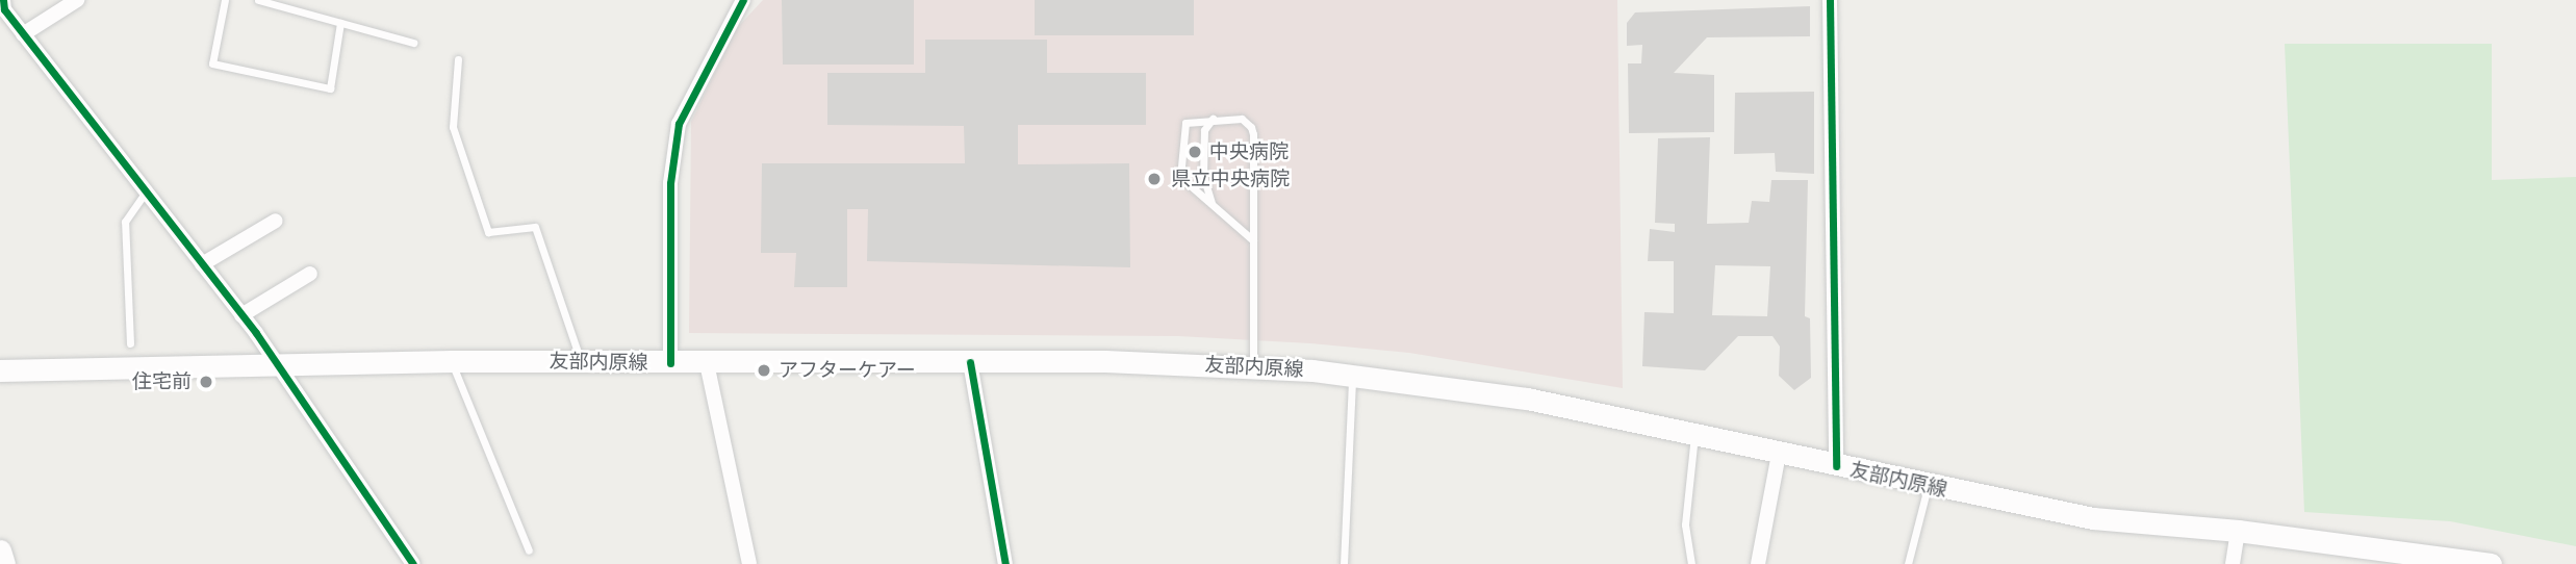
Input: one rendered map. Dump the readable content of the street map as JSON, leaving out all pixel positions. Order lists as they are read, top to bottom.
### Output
{
  "streets": {
    "main road": ["友部内原線"]
  },
  "places": [
    "中央病院",
    "県立中央病院",
    "アフターケアー",
    "住宅前"
  ]
}
